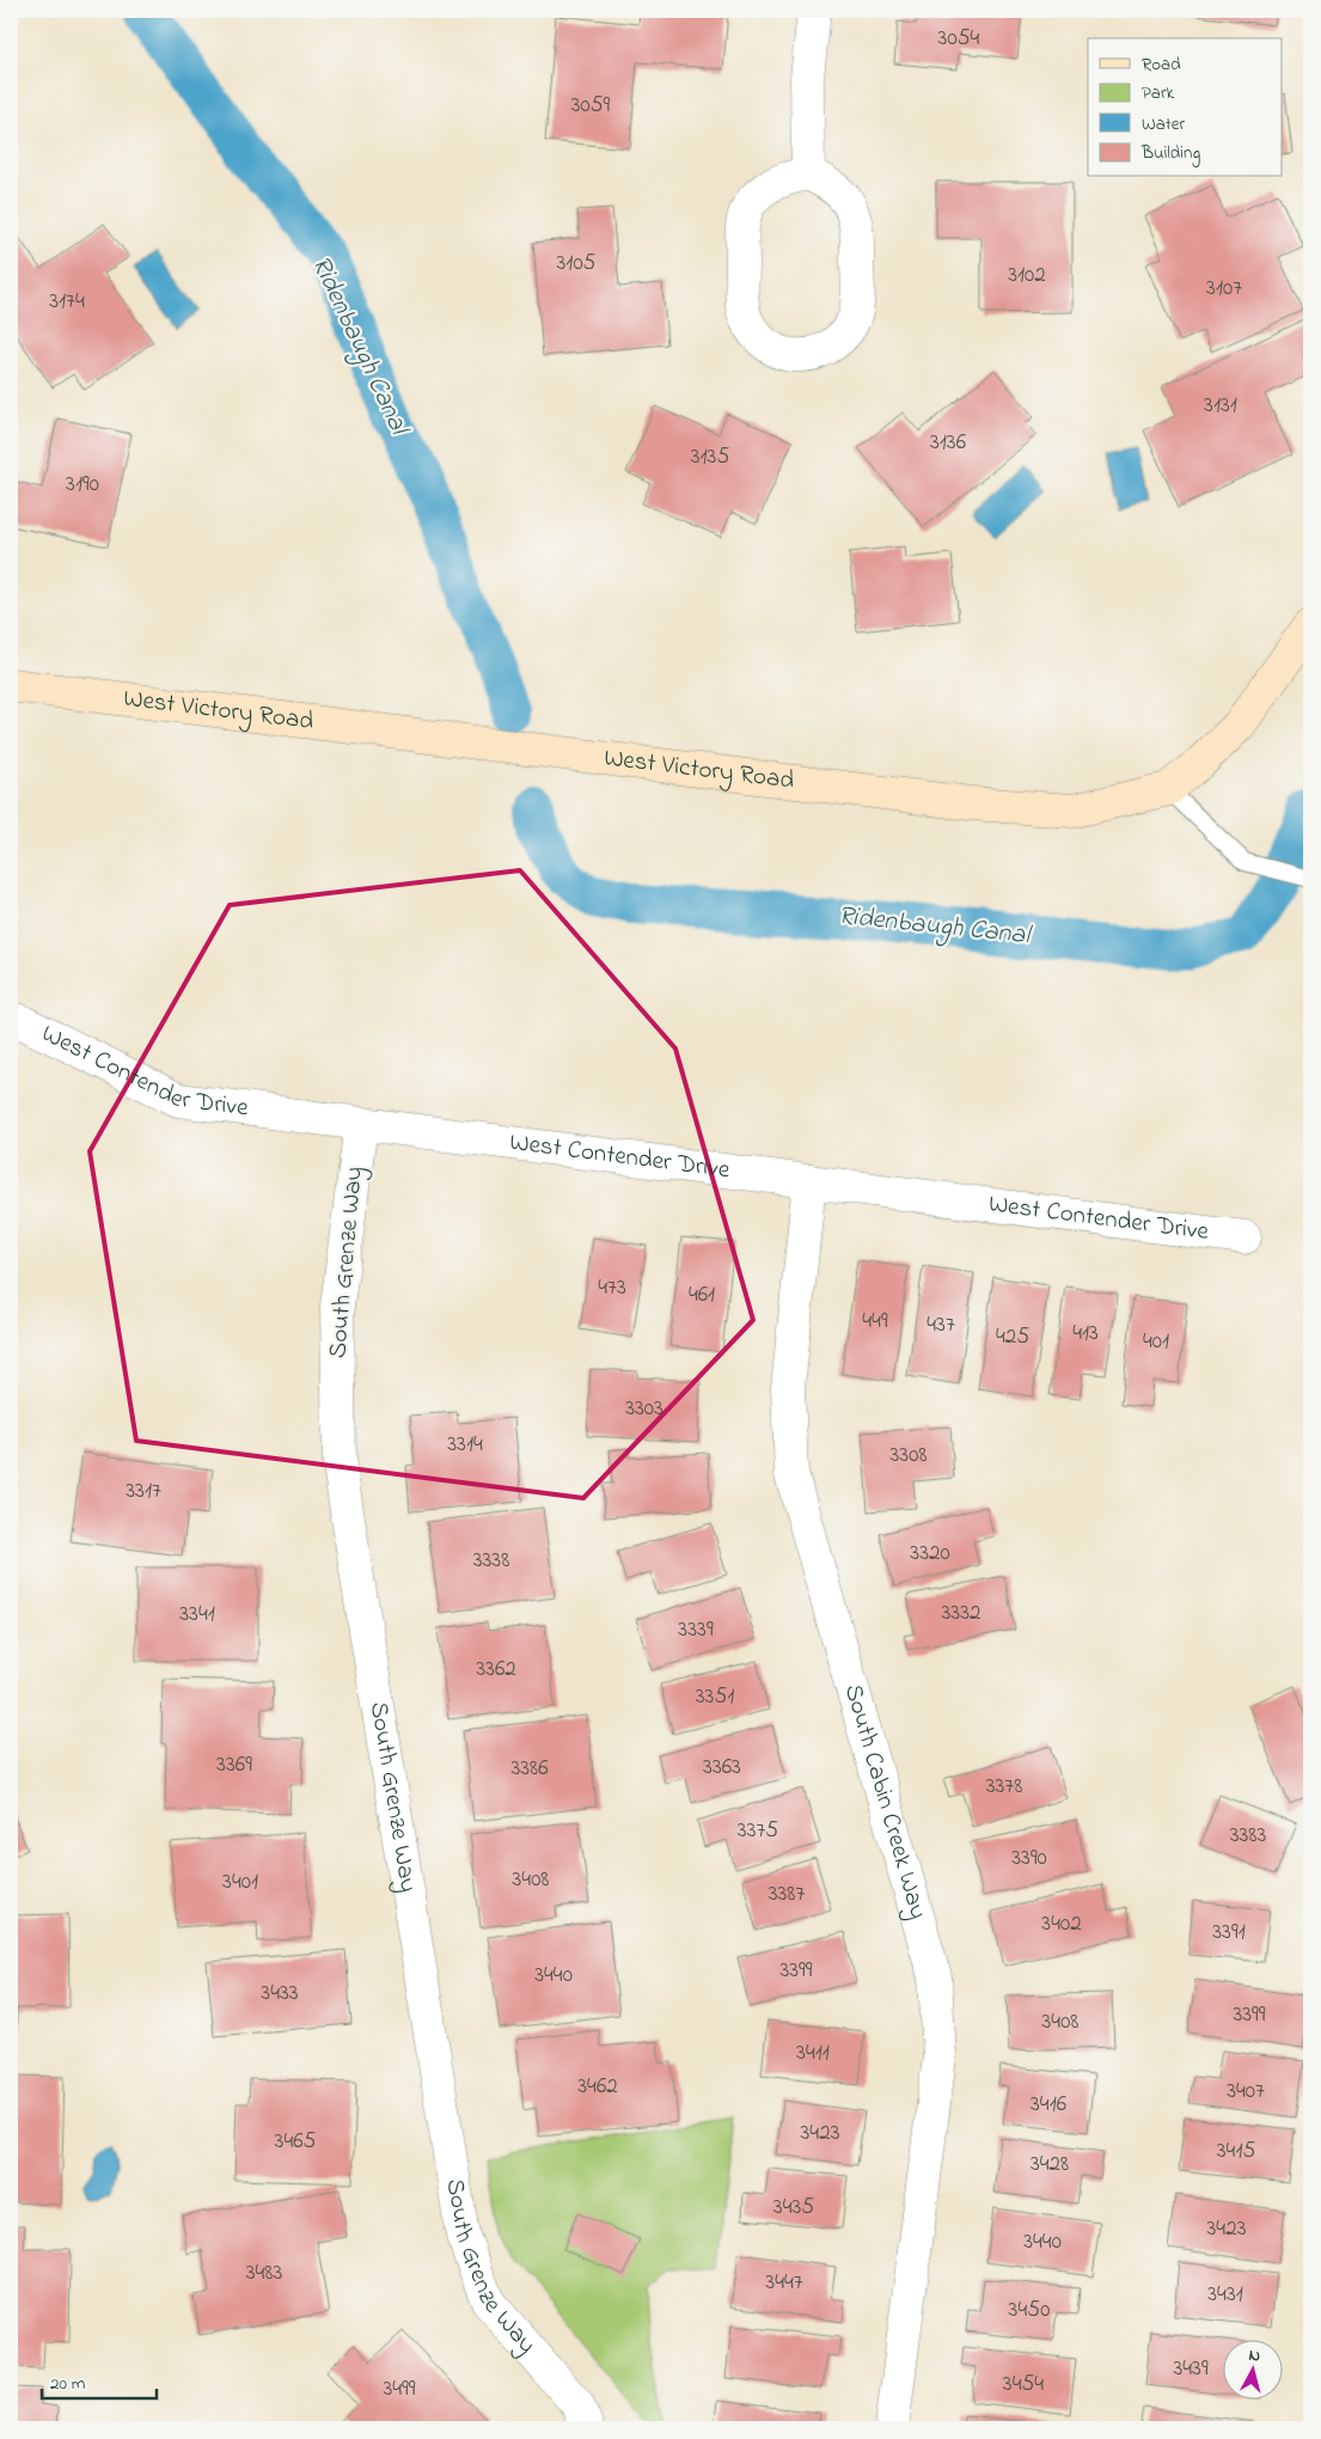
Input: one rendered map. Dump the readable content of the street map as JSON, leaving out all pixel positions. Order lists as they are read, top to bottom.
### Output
{
  "streets": {
    "main road": ["West Victory Road"],
    "street": ["West Contender Drive", "South Grenze Way", "South Cabin Creek Way"]
  },
  "crossings": [
    ["West Contender Drive", "South Grenze Way"],
    ["West Contender Drive", "South Cabin Creek Way"]
  ],
  "water": ["Ridenbaugh Canal"],
  "house_numbers": [
    "3054",
    "3059",
    "3105",
    "3102",
    "3107",
    "3174",
    "3131",
    "3136",
    "3135",
    "3190",
    "473",
    "461",
    "449",
    "437",
    "413",
    "425",
    "401",
    "3303",
    "3314",
    "3308",
    "3317",
    "3320",
    "3338",
    "3332",
    "3341",
    "3339",
    "3362",
    "3351",
    "3369",
    "3363",
    "3386",
    "3378",
    "3375",
    "3383",
    "3390",
    "3408",
    "3401",
    "3387",
    "3402",
    "3391",
    "3399",
    "3440",
    "3433",
    "3399",
    "3408",
    "3411",
    "3462",
    "3407",
    "3416",
    "3423",
    "3465",
    "3415",
    "3428",
    "3435",
    "3423",
    "3440",
    "3483",
    "3447",
    "3431",
    "3450",
    "3439",
    "3454",
    "3499"
  ],
  "legend": [
    "Road",
    "Park",
    "Water",
    "Building"
  ],
  "scale_bar": "20 m",
  "north": "top"
}
